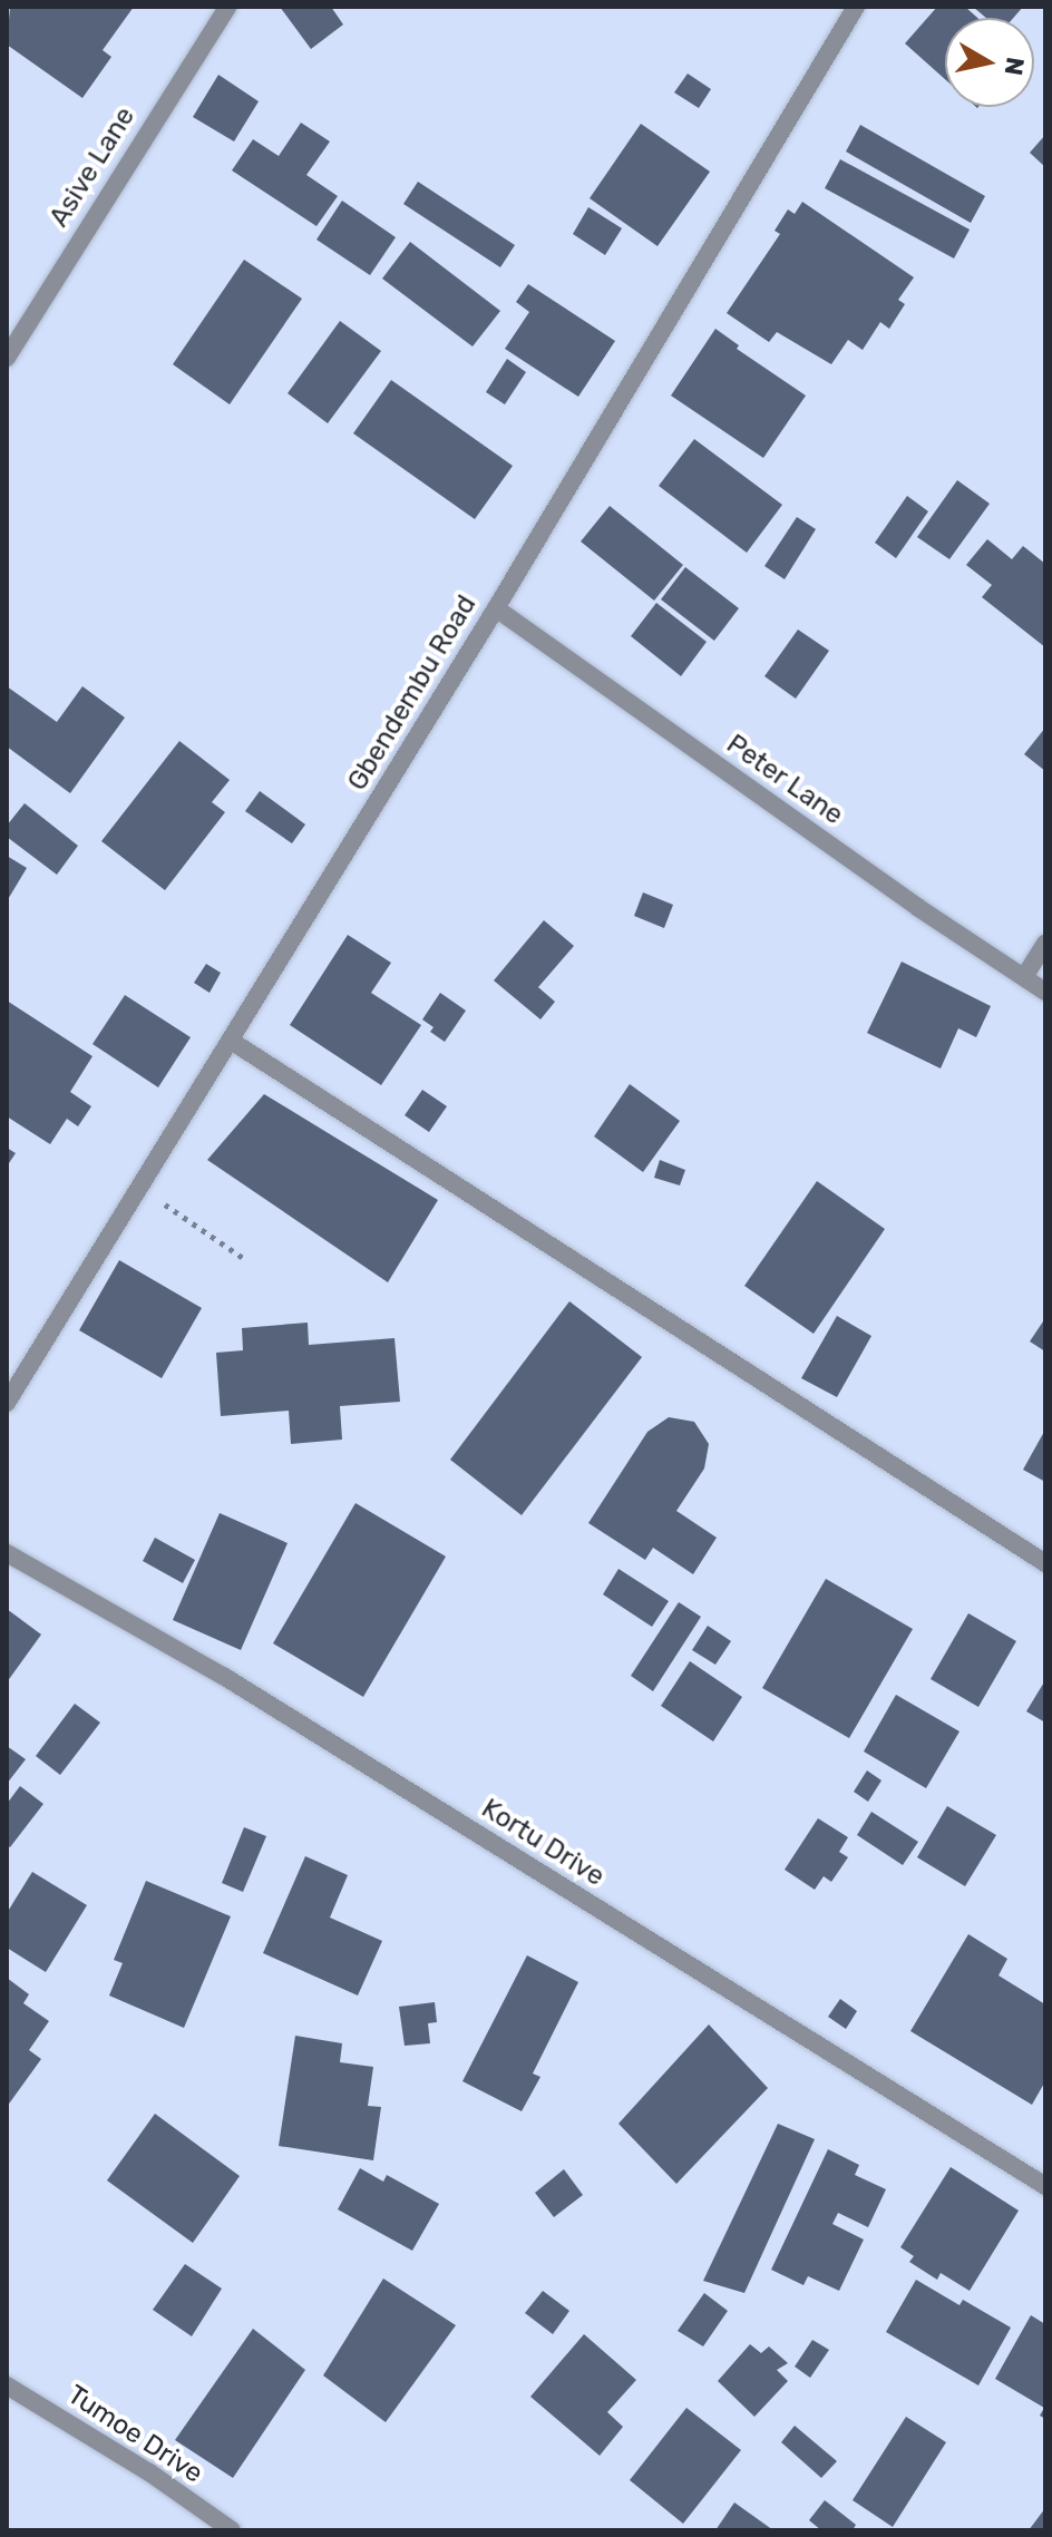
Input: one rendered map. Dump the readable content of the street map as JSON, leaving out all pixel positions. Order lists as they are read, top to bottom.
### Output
{
  "streets": {
    "street": [
      "Asive Lane",
      "Gbendembu Road",
      "Peter Lane",
      "Kortu Drive",
      "Tumoe Drive"
    ]
  },
  "crossings": [
    ["Gbendembu Road", "Peter Lane"]
  ],
  "north": "right"
}
